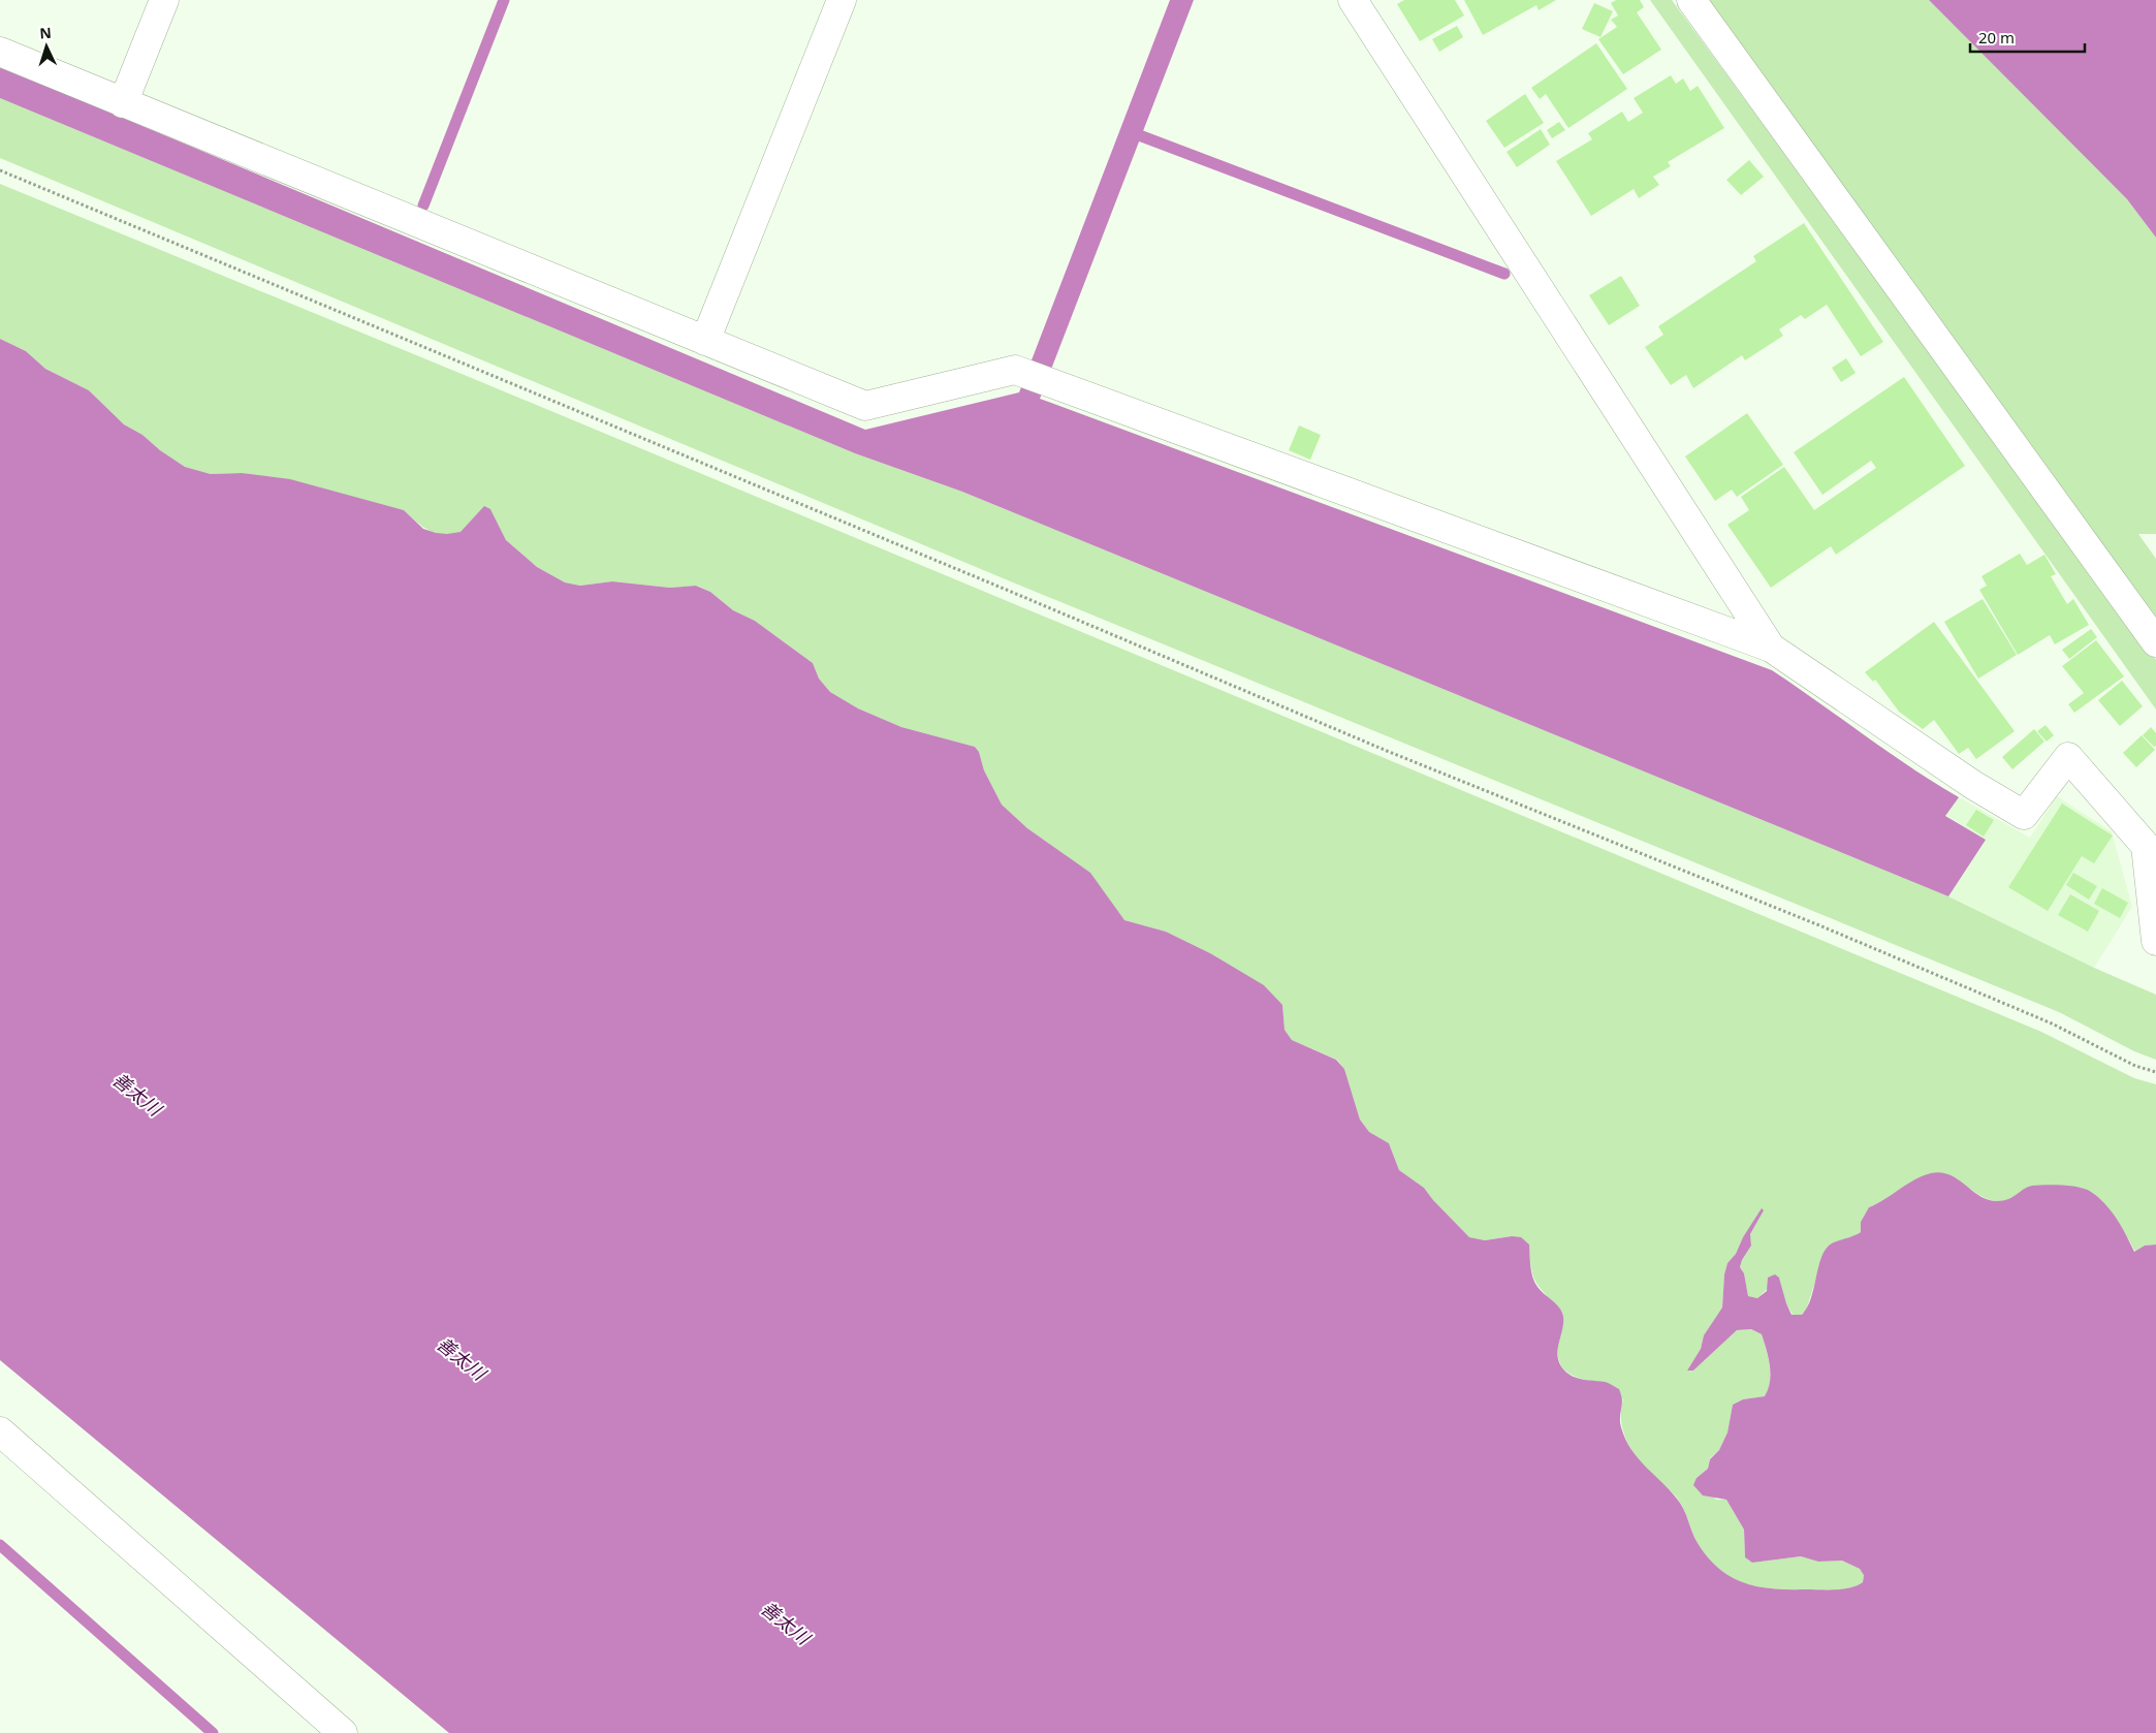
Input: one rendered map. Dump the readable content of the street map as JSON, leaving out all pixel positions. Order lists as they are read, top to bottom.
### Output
{
  "water": ["善太川"],
  "scale_bar": "20 m",
  "north": "top"
}
